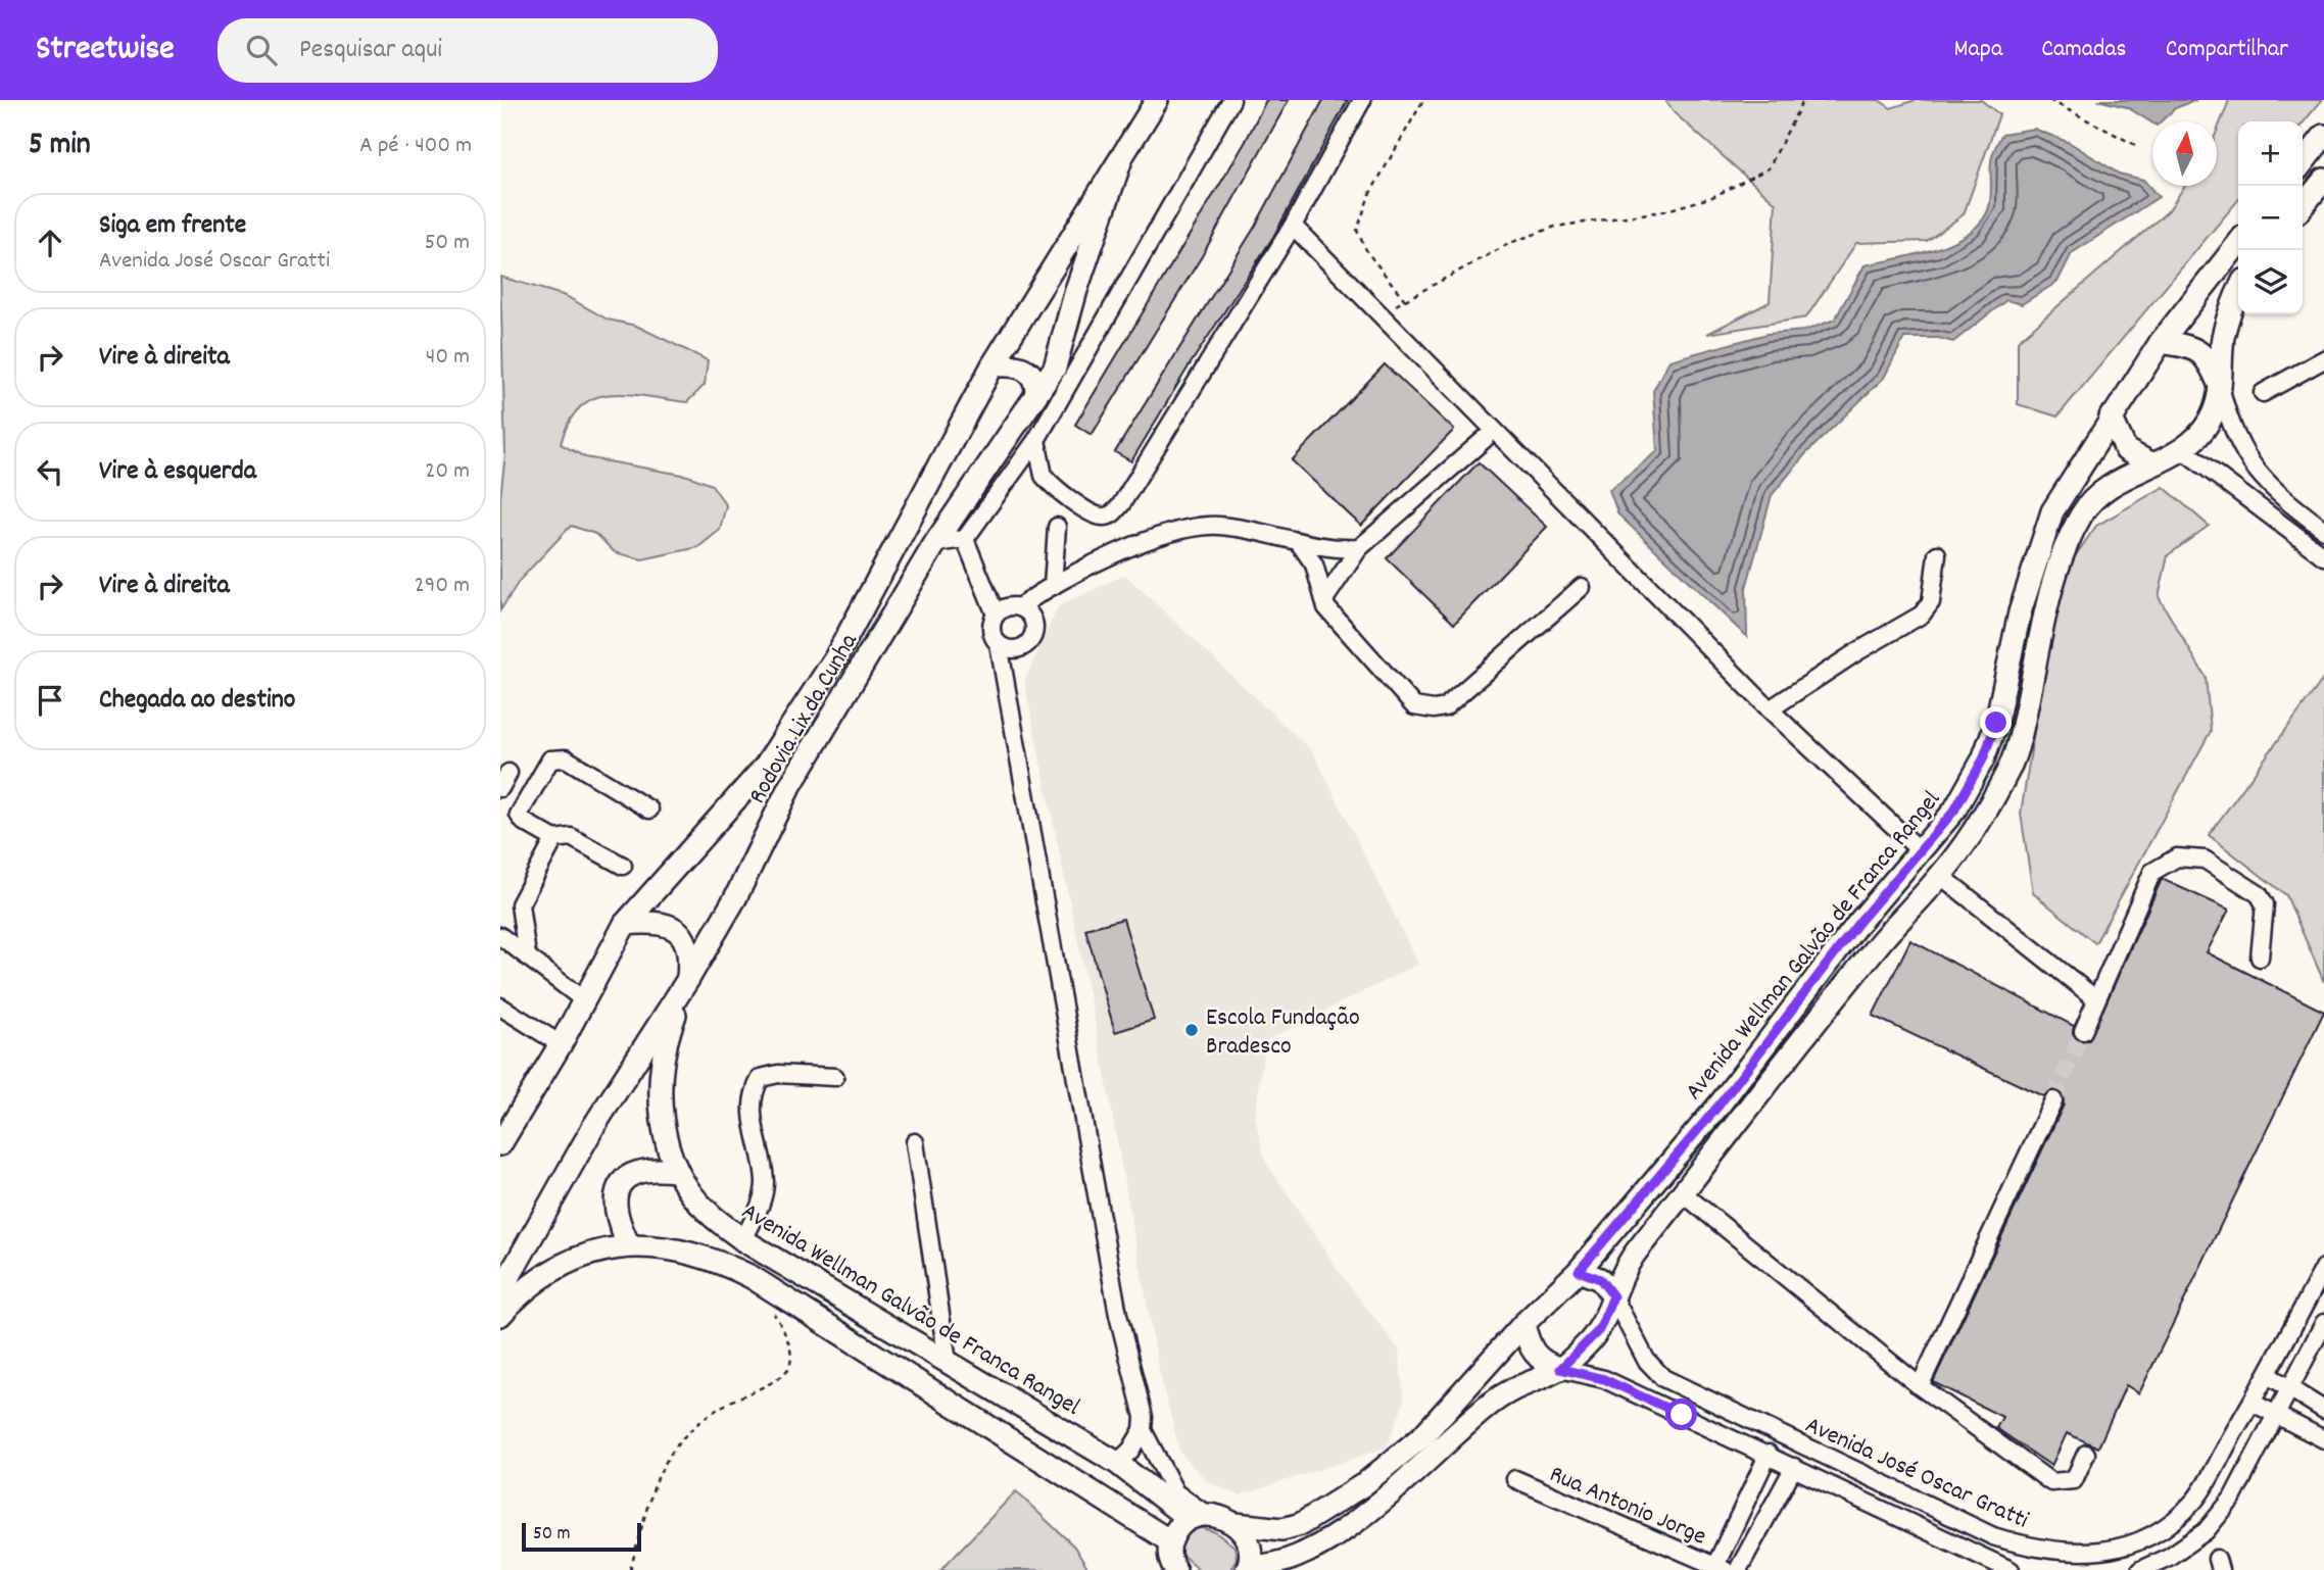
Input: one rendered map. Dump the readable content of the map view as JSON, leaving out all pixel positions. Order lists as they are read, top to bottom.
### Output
{
  "streets": {
    "main road": ["Rodovia Lix da Cunha", "Avenida Wellman Galvão de Franca Rangel"],
    "street": ["Avenida José Oscar Gratti", "Rua Antonio Jorge"]
  },
  "crossings": [
    ["Rodovia Lix da Cunha", "Avenida Wellman Galvão de Franca Rangel"]
  ],
  "places": ["Escola Fundação Bradesco"],
  "scale_bar": "50 m",
  "north": "top",
  "page": {
    "header": "Streetwise",
    "search": "Pesquisar aqui",
    "nav": ["Mapa", "Camadas", "Compartilhar"],
    "heading": ["5 min", "A pé · 400 m"],
    "map_buttons": ["+", "−"],
    "list": [
      ["Siga em frente", "Avenida José Oscar Gratti", "50 m"],
      ["Vire à direita", "40 m"],
      ["Vire à esquerda", "20 m"],
      ["Vire à direita", "290 m"],
      "Chegada ao destino"
    ],
    "scale": "50 m"
  }
}
